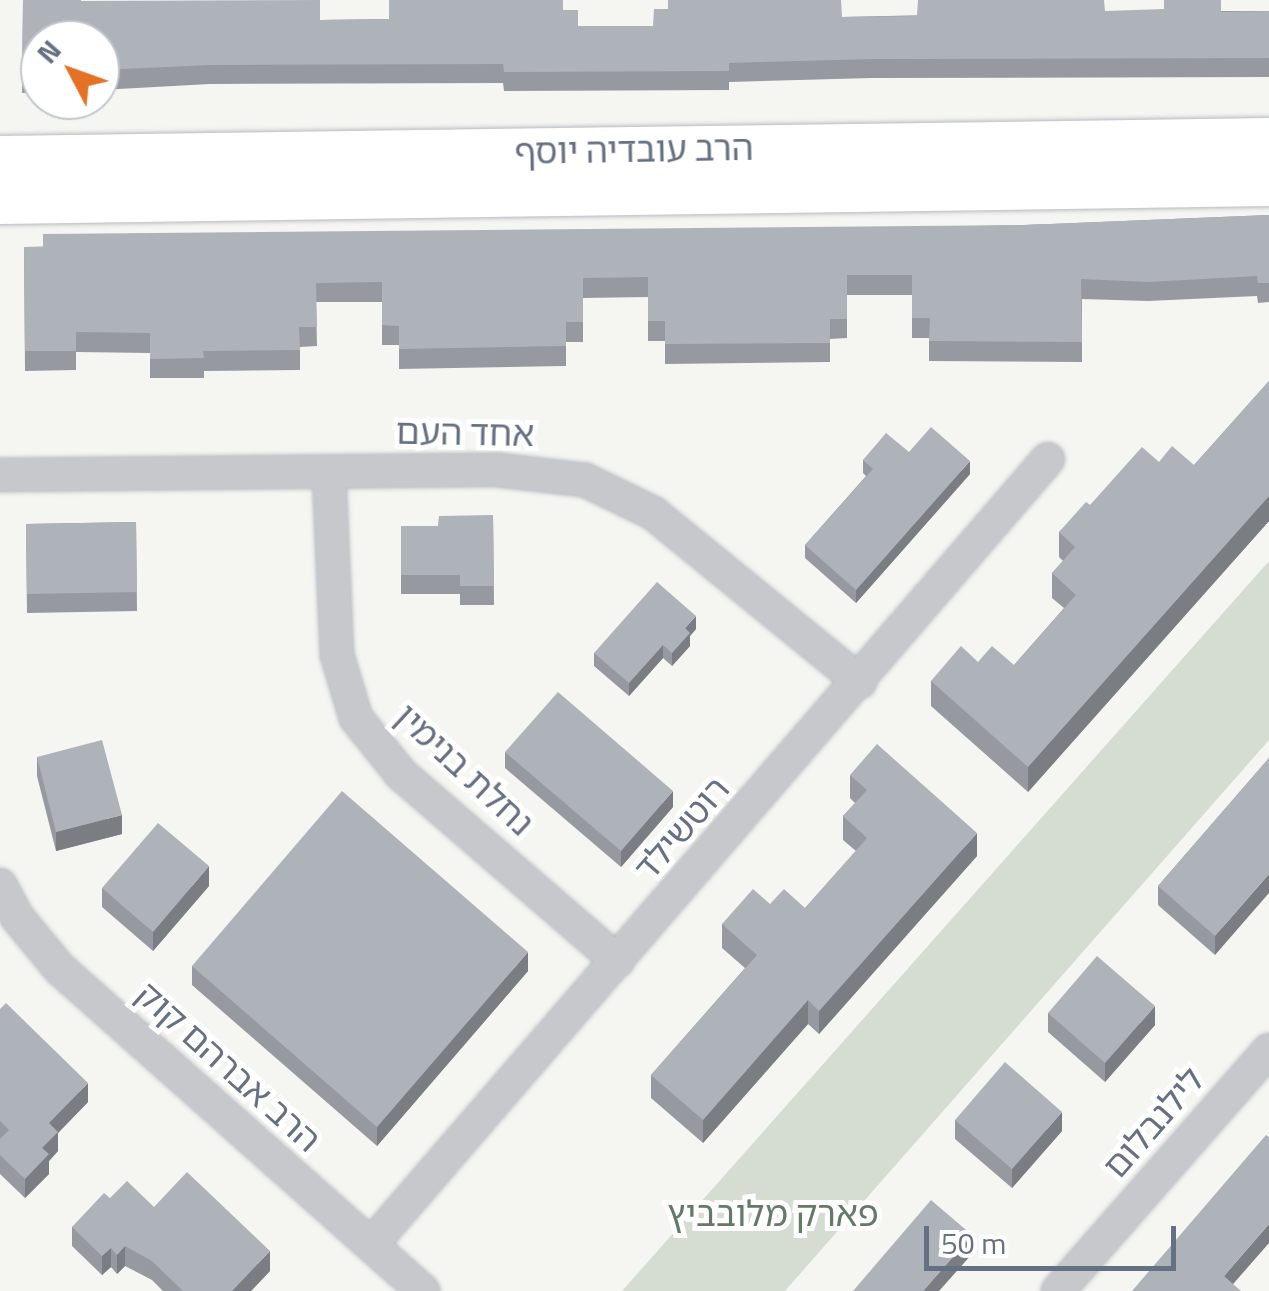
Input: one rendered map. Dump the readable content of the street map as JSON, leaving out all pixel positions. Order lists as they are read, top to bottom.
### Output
{
  "streets": {
    "street": [
      "הרב עובדיה יוסף",
      "אחד העם",
      "נחלת בנימין",
      "רוטשילד",
      "הרב אברהם קוק",
      "לילנבלום"
    ]
  },
  "crossings": [
    ["אחד העם", "נחלת בנימין"],
    ["אחד העם", "רוטשילד"],
    ["נחלת בנימין", "רוטשילד"],
    ["רוטשילד", "הרב אברהם קוק"]
  ],
  "parks": ["פארק מלובביץ"],
  "scale_bar": "50 m",
  "north": "top left"
}
